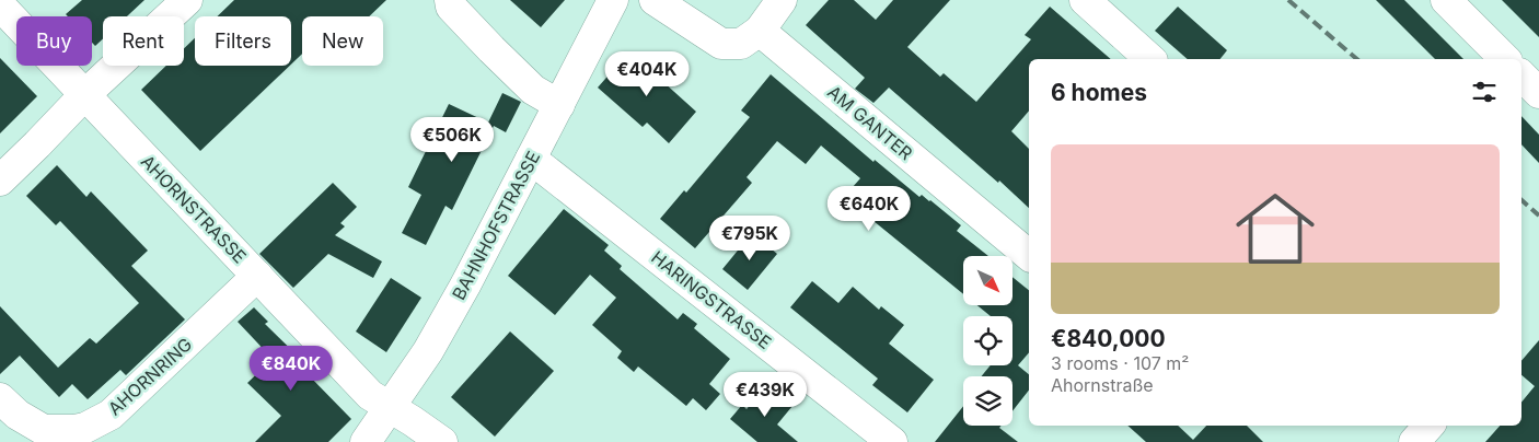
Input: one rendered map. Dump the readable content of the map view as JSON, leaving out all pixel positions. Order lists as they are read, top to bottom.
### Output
{
  "streets": {
    "street": [
      "AM GANTER",
      "AHORNSTRASSE",
      "BAHNHOFSTRASSE",
      "HARINGSTRASSE",
      "AHORNRING"
    ]
  },
  "crossings": [
    ["AHORNSTRASSE", "BAHNHOFSTRASSE"],
    ["AHORNSTRASSE", "AHORNRING"],
    ["BAHNHOFSTRASSE", "HARINGSTRASSE"]
  ],
  "north": "bottom right",
  "page": {
    "chip": [
      "Buy",
      "Rent",
      "Filters",
      "New"
    ],
    "price": [
      "€404K",
      "€506K",
      "€640K",
      "€795K",
      "€840K",
      "€439K"
    ],
    "heading": "6 homes",
    "list": [
      {
        "name": "€840,000",
        "note": "3 rooms · 107 m² · Ahornstraße"
      }
    ]
  }
}
